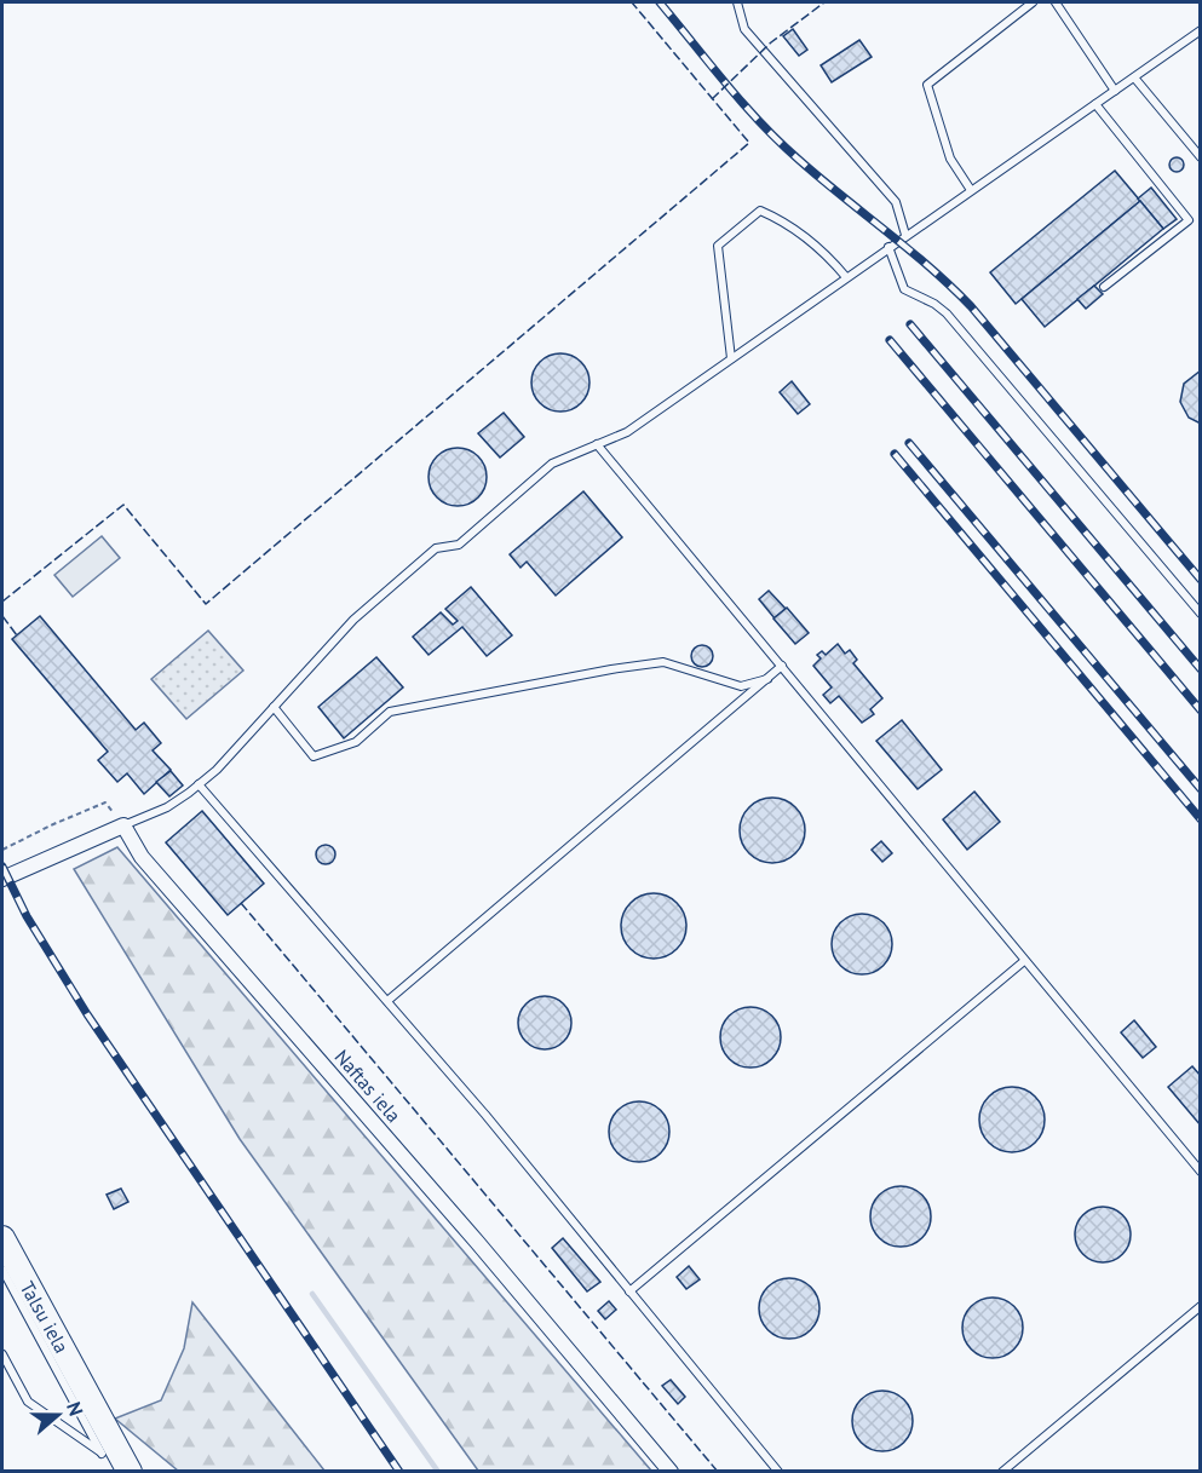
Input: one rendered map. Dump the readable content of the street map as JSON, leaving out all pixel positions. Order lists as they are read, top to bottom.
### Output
{
  "streets": {
    "main road": ["Talsu iela"],
    "street": ["Naftas iela"]
  },
  "north": "right"
}
